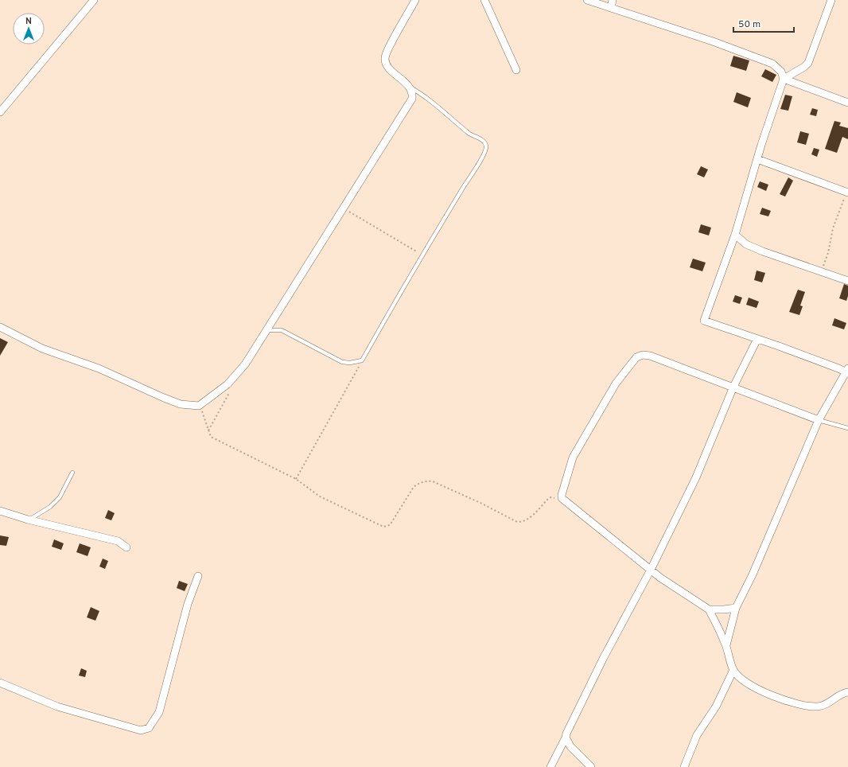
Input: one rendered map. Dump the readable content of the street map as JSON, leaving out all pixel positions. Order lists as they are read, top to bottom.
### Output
{
  "scale_bar": "50 m",
  "north": "top"
}
